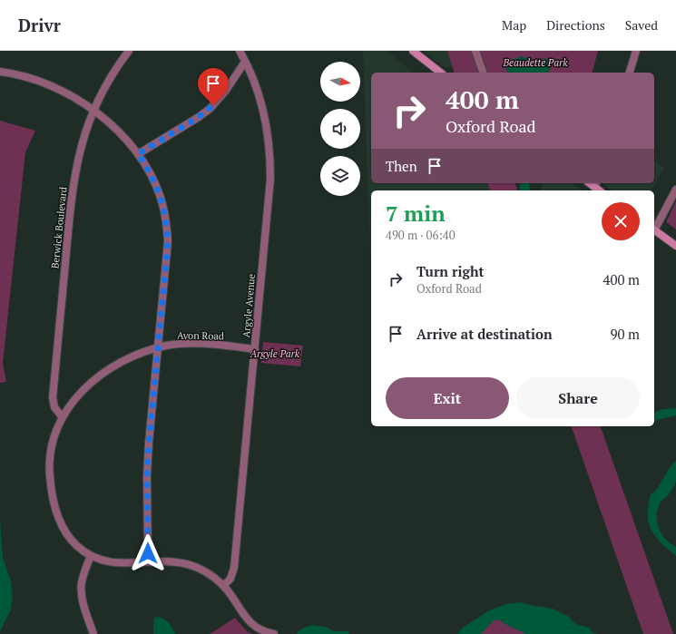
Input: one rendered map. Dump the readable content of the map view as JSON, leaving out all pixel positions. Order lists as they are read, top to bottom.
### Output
{
  "streets": {
    "street": ["Berwick Boulevard", "Argyle Avenue", "Avon Road"]
  },
  "crossings": [
    ["Berwick Boulevard", "Avon Road"],
    ["Argyle Avenue", "Avon Road"]
  ],
  "parks": ["Beaudette Park", "Argyle Park"],
  "north": "right",
  "page": {
    "header": "Drivr",
    "nav": ["Map", "Directions", "Saved"],
    "turn": ["400 m", "Oxford Road"],
    "then": "Then",
    "heading": ["7 min", "490 m · 06:40"],
    "list": [
      {
        "name": "Turn right",
        "note": "Oxford Road",
        "value": "400 m"
      },
      {
        "name": "Arrive at destination",
        "value": "90 m"
      }
    ],
    "buttons": ["Exit", "Share"]
  }
}
